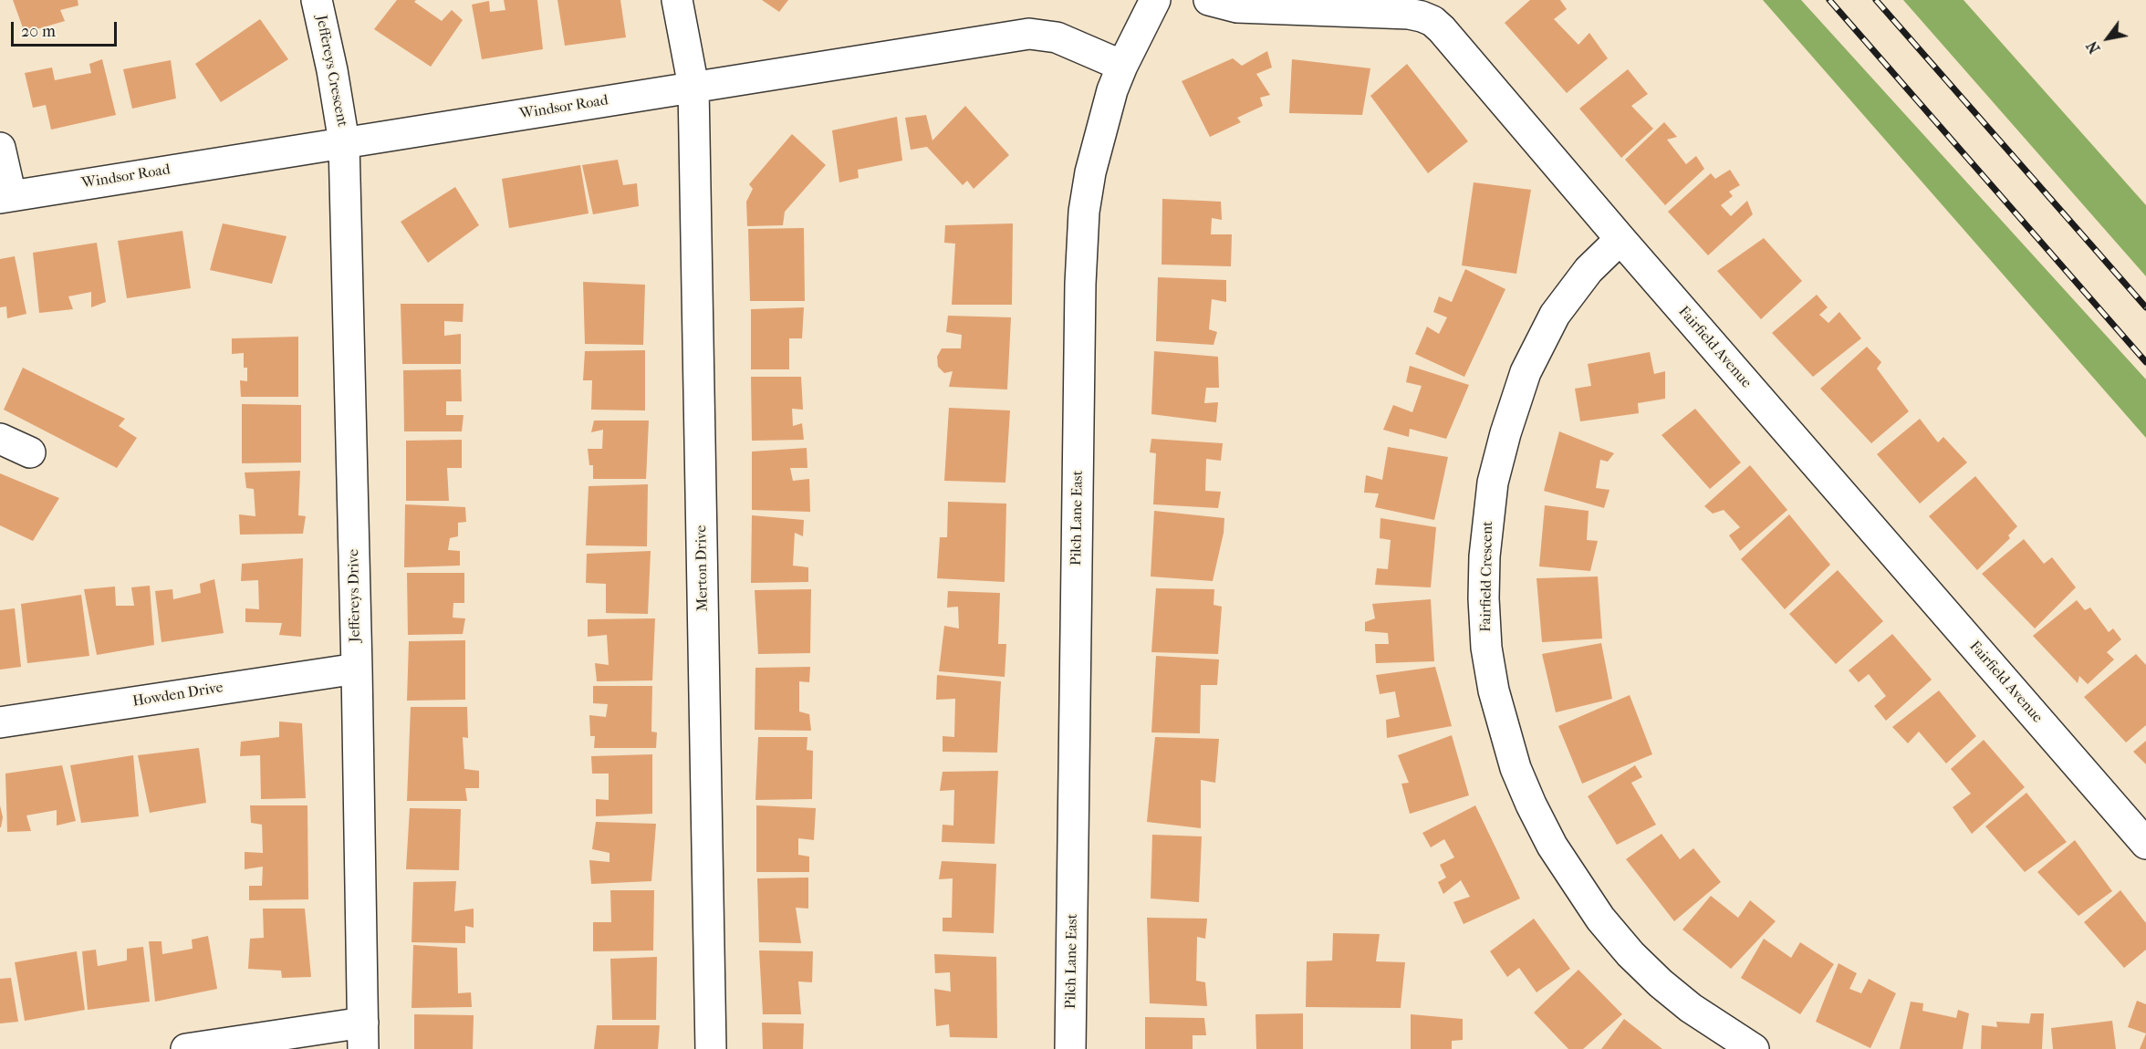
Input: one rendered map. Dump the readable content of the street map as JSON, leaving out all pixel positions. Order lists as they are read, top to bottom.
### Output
{
  "streets": {
    "street": [
      "Jeffereys Crescent",
      "Windsor Road",
      "Fairfield Avenue",
      "Pilch Lane East",
      "Merton Drive",
      "Fairfield Crescent",
      "Jeffereys Drive",
      "Howden Drive"
    ]
  },
  "crossings": [
    ["Jeffereys Crescent", "Windsor Road"],
    ["Jeffereys Crescent", "Jeffereys Drive"],
    ["Windsor Road", "Pilch Lane East"],
    ["Windsor Road", "Merton Drive"],
    ["Windsor Road", "Jeffereys Drive"],
    ["Fairfield Avenue", "Fairfield Crescent"],
    ["Jeffereys Drive", "Howden Drive"]
  ],
  "scale_bar": "20 m",
  "north": "bottom left"
}
